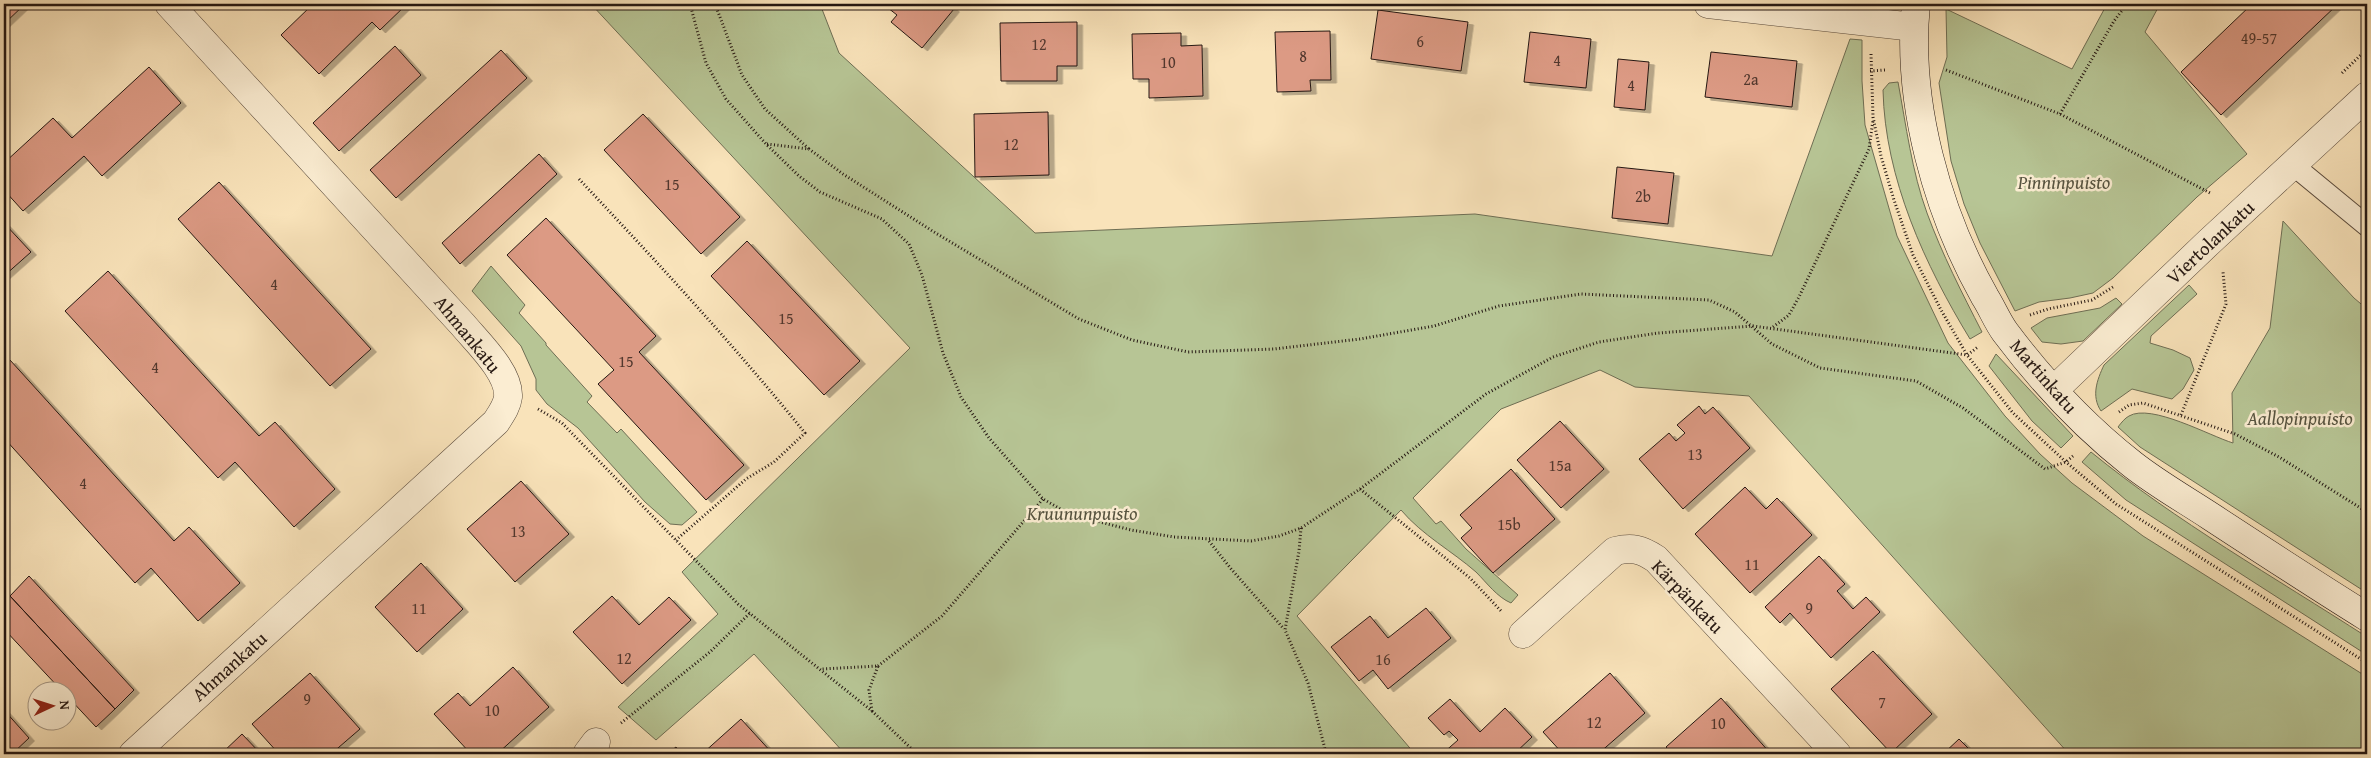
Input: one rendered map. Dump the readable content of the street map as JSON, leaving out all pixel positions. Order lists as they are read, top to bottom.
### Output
{
  "streets": {
    "street": [
      "Viertolankatu",
      "Ahmankatu",
      "Martinkatu",
      "Kärpänkatu"
    ]
  },
  "crossings": [
    ["Viertolankatu", "Martinkatu"]
  ],
  "parks": ["Pinninpuisto", "Aallopinpuisto", "Kruununpuisto"],
  "house_numbers": [
    "49-57",
    "6",
    "12",
    "8",
    "4",
    "10",
    "2a",
    "4",
    "12",
    "15",
    "2b",
    "4",
    "15",
    "15",
    "4",
    "13",
    "15a",
    "4",
    "15b",
    "13",
    "11",
    "11",
    "9",
    "12",
    "16",
    "9",
    "7",
    "10",
    "12",
    "10"
  ],
  "north": "right"
}
